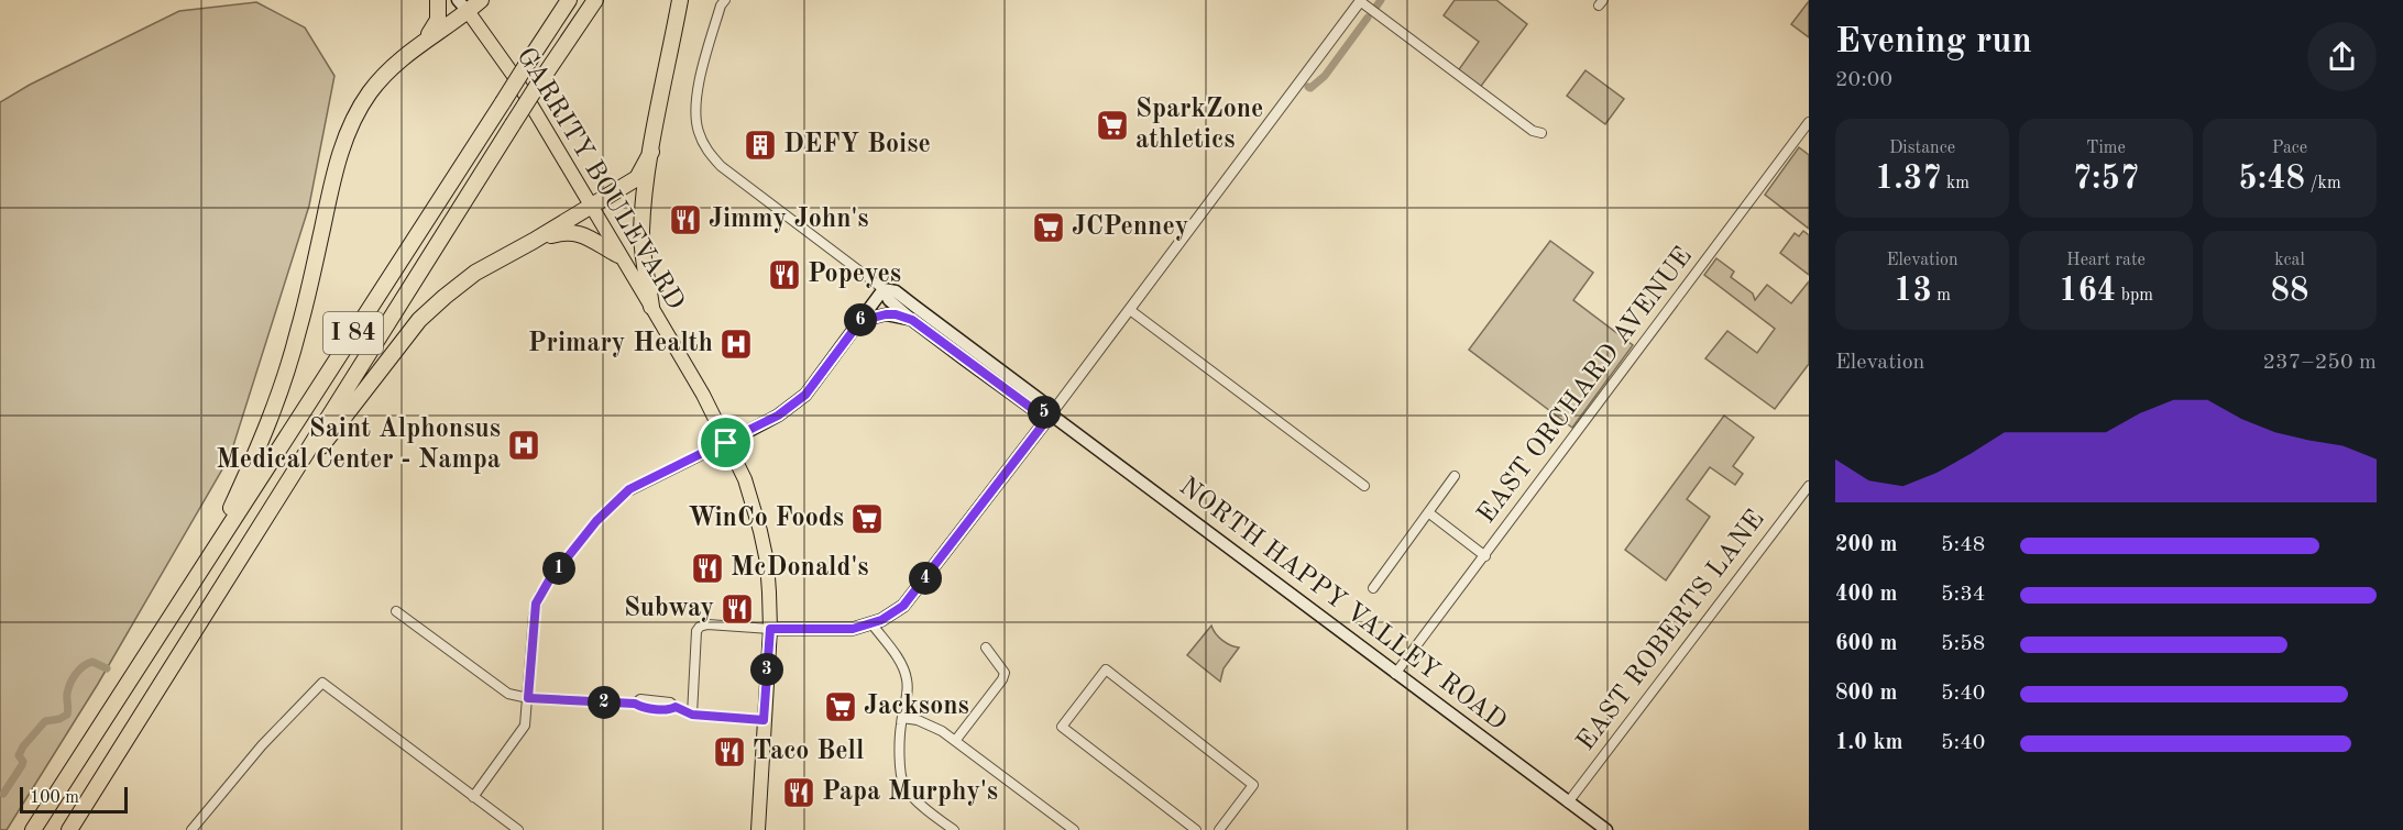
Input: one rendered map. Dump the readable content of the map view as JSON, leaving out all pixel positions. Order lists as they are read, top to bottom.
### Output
{
  "streets": {
    "highway": ["I 84"],
    "main road": ["GARRITY BOULEVARD", "NORTH HAPPY VALLEY ROAD"],
    "street": ["EAST ORCHARD AVENUE", "EAST ROBERTS LANE"]
  },
  "crossings": [
    ["EAST ORCHARD AVENUE", "NORTH HAPPY VALLEY ROAD"],
    ["NORTH HAPPY VALLEY ROAD", "EAST ROBERTS LANE"]
  ],
  "places": {
    "supermarket": [
      "SparkZone athletics",
      "JCPenney",
      "WinCo Foods",
      "Jacksons"
    ],
    "building": ["DEFY Boise"],
    "restaurant": [
      "Jimmy John's",
      "Popeyes",
      "McDonald's",
      "Subway",
      "Taco Bell",
      "Papa Murphy's"
    ],
    "hospital": ["Primary Health", "Saint Alphonsus Medical Center - Nampa"]
  },
  "scale_bar": "100 m",
  "page": {
    "heading": ["Evening run", "20:00"],
    "stats": [
      ["Distance", "1.37 km"],
      ["Time", "7:57"],
      ["Pace", "5:48 /km"],
      ["Elevation", "13 m"],
      ["Heart rate", "164 bpm"],
      ["kcal", "88"]
    ],
    "pins": [
      "6",
      "5",
      "1",
      "4",
      "3",
      "2"
    ],
    "chart": ["Elevation", "237–250 m"],
    "list": [
      {
        "name": "200 m",
        "note": "5:48"
      },
      {
        "name": "400 m",
        "note": "5:34"
      },
      {
        "name": "600 m",
        "note": "5:58"
      },
      {
        "name": "800 m",
        "note": "5:40"
      },
      {
        "name": "1.0 km",
        "note": "5:40"
      }
    ],
    "scale": "100 m"
  }
}
